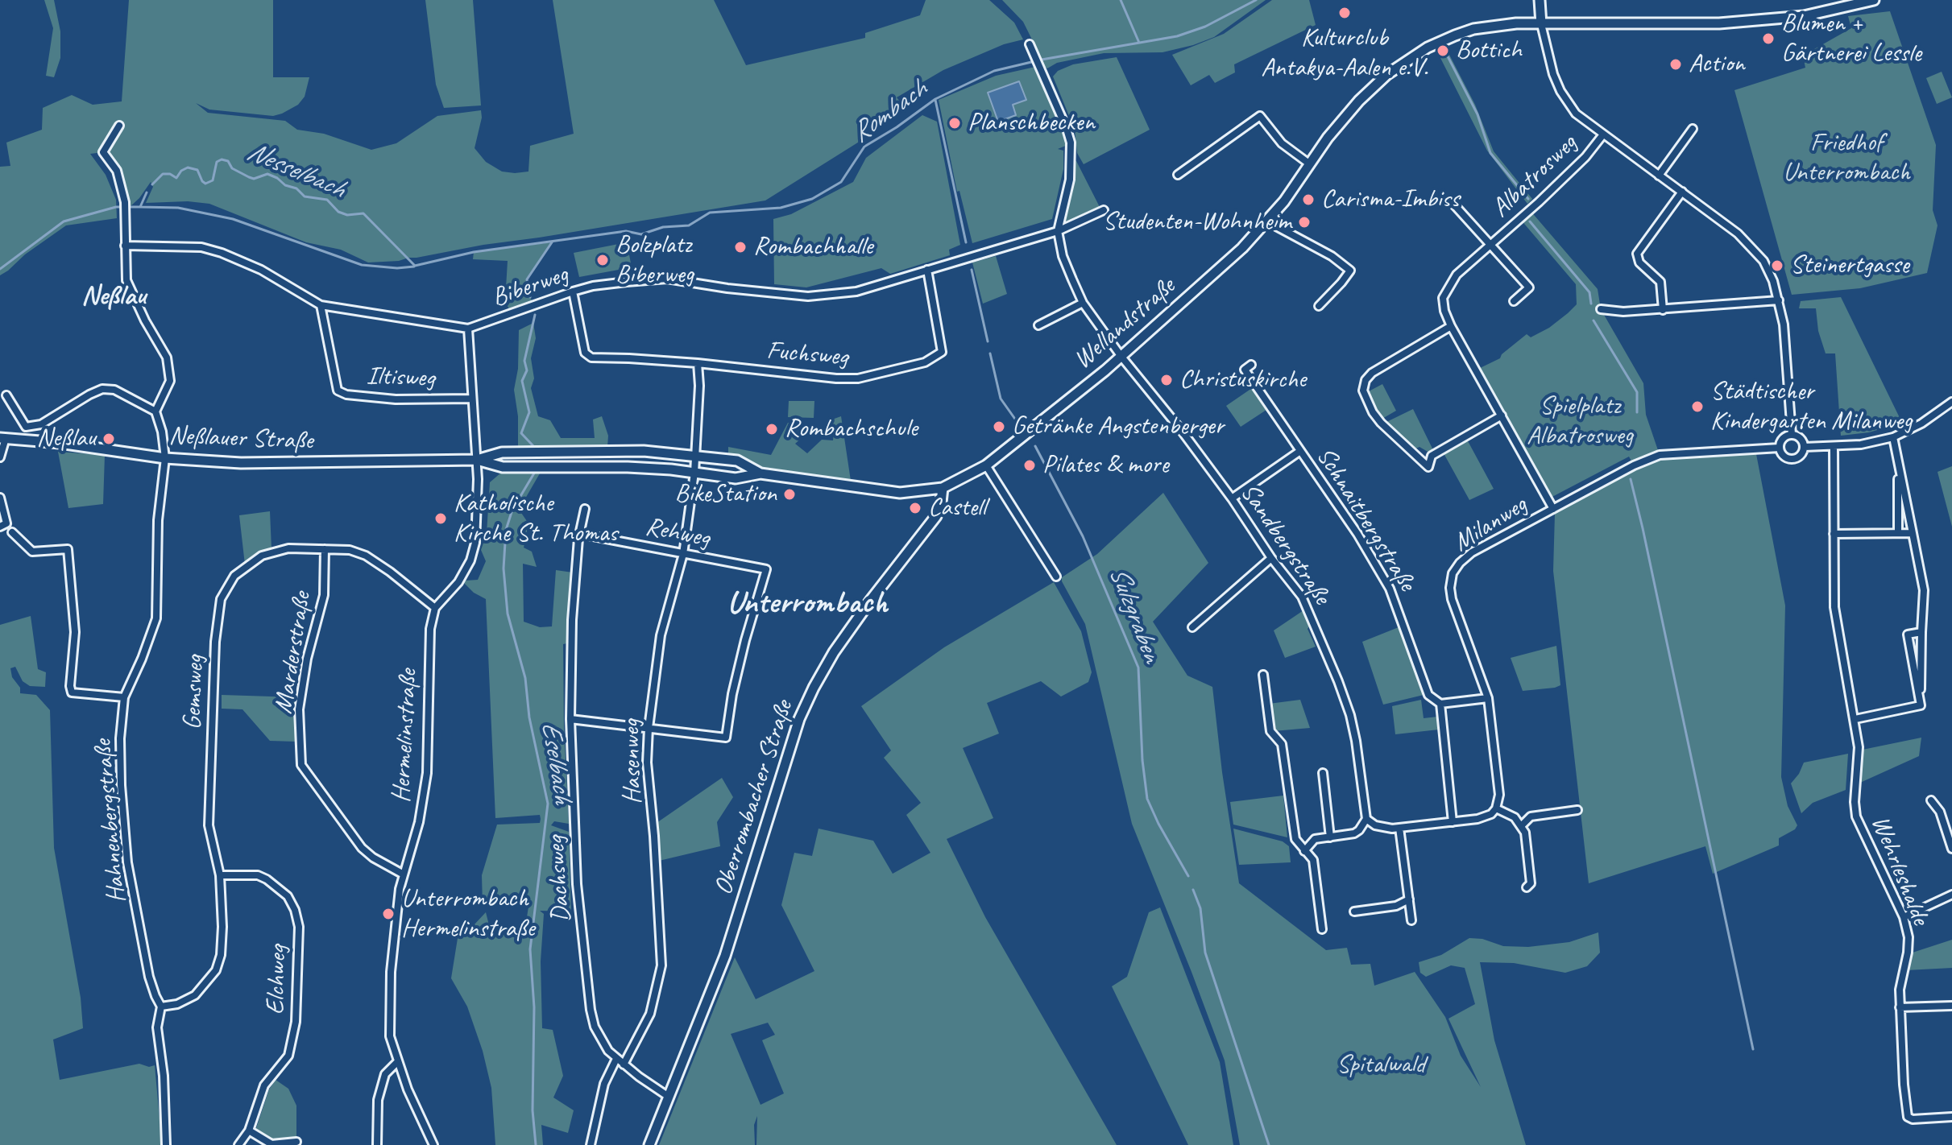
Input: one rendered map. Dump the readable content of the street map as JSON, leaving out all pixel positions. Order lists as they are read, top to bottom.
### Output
{
  "streets": {
    "main road": ["Wellandstraße", "Neßlauer Straße", "Oberrombacher Straße"],
    "street": [
      "Albatrosweg",
      "Biberweg",
      "Fuchsweg",
      "Iltisweg",
      "Schnaitbergstraße",
      "Milanweg",
      "Rehweg",
      "Sandbergstraße",
      "Marderstraße",
      "Gemsweg",
      "Hermelinstraße",
      "Hasenweg",
      "Hahnenbergstraße",
      "Wehrleshalde",
      "Dachsweg",
      "Elchweg"
    ]
  },
  "crossings": [
    ["Albatrosweg", "Milanweg"],
    ["Biberweg", "Fuchsweg"],
    ["Biberweg", "Iltisweg"],
    ["Biberweg", "Sandbergstraße"],
    ["Wellandstraße", "Neßlauer Straße"],
    ["Wellandstraße", "Sandbergstraße"],
    ["Wellandstraße", "Oberrombacher Straße"],
    ["Neßlauer Straße", "Hasenweg"],
    ["Neßlauer Straße", "Oberrombacher Straße"],
    ["Neßlauer Straße", "Hahnenbergstraße"],
    ["Rehweg", "Hasenweg"],
    ["Rehweg", "Dachsweg"],
    ["Marderstraße", "Gemsweg"],
    ["Marderstraße", "Hermelinstraße"],
    ["Gemsweg", "Hermelinstraße"],
    ["Gemsweg", "Hahnenbergstraße"],
    ["Gemsweg", "Elchweg"],
    ["Hasenweg", "Dachsweg"],
    ["Oberrombacher Straße", "Dachsweg"]
  ],
  "districts": ["Neßlau", "Unterrombach"],
  "water": [
    "Rombach",
    "Nesselbach",
    "Sulzgraben",
    "Eselbach"
  ],
  "parks": ["Friedhof Unterrombach", "Spielplatz Albatrosweg", "Spitalwald"],
  "places": [
    "Kulturclub Antakya-Aalen e.V.",
    "Blumen + Gärtnerei Lessle",
    "Bottich",
    "Action",
    "Planschbecken",
    "Carisma-Imbiss",
    "Studenten-Wohnheim",
    "Rombachhalle",
    "Bolzplatz Biberweg",
    "Steinertgasse",
    "Christuskirche",
    "Städtischer Kindergarten Milanweg",
    "Getränke Angstenberger",
    "Rombachschule",
    "Neßlau",
    "Pilates & more",
    "BikeStation",
    "Castell",
    "Katholische Kirche St. Thomas",
    "Unterrombach Hermelinstraße"
  ]
}
